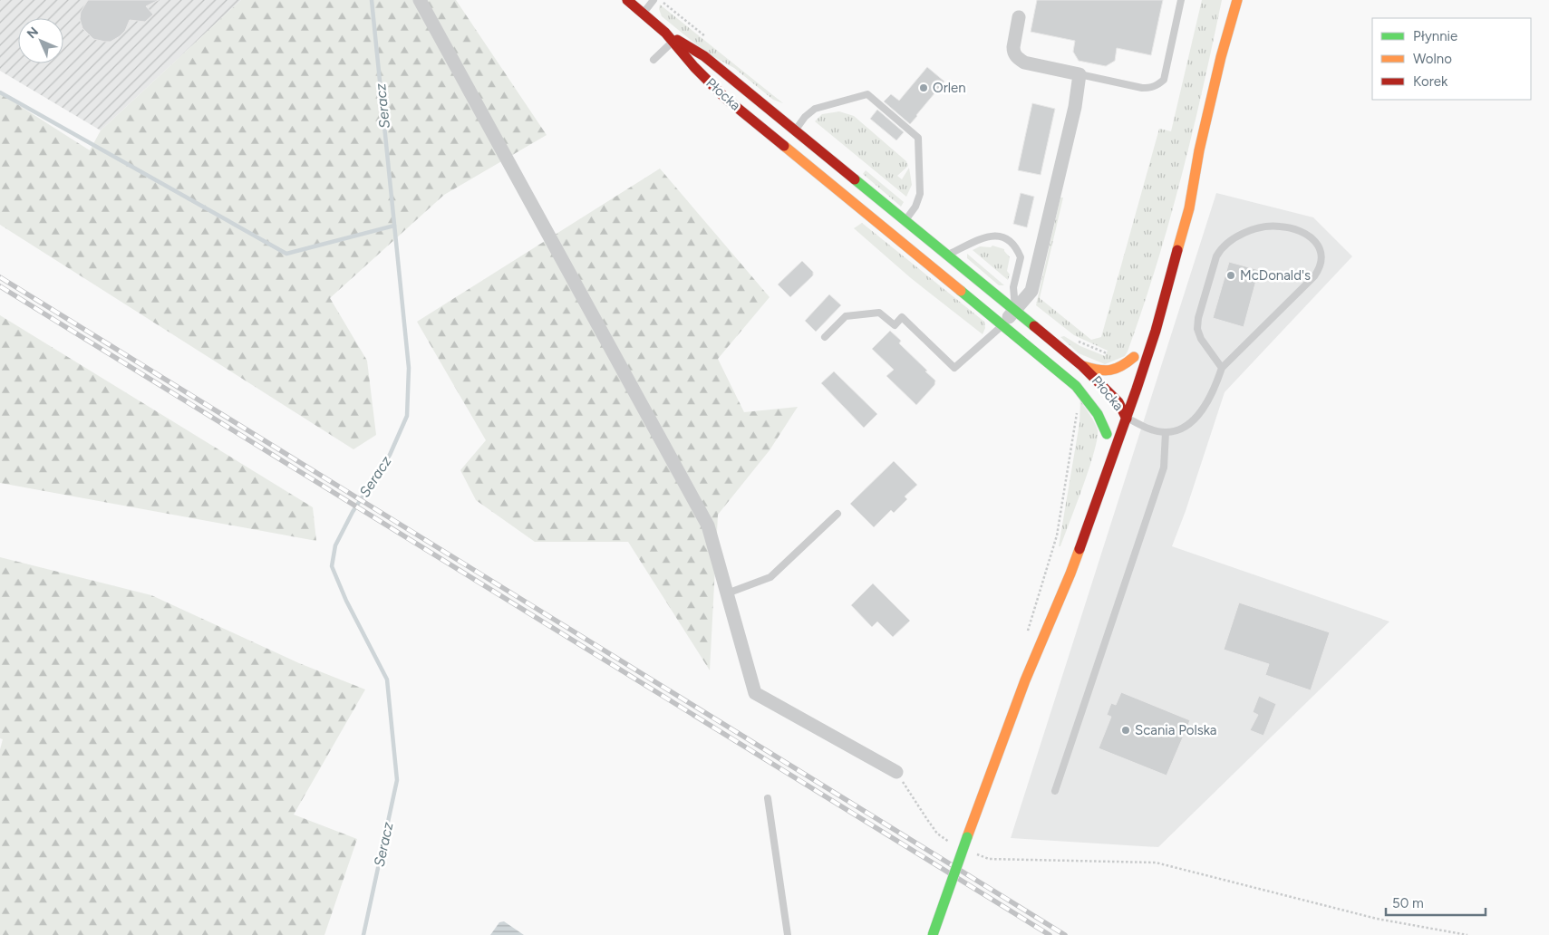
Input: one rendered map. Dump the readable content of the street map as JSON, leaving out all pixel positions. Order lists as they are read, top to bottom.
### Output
{
  "streets": {
    "main road": ["Płocka"]
  },
  "water": ["Seracz"],
  "places": ["Orlen", "McDonald's", "Scania Polska"],
  "legend": ["Płynnie", "Wolno", "Korek"],
  "scale_bar": "50 m",
  "north": "top left"
}
